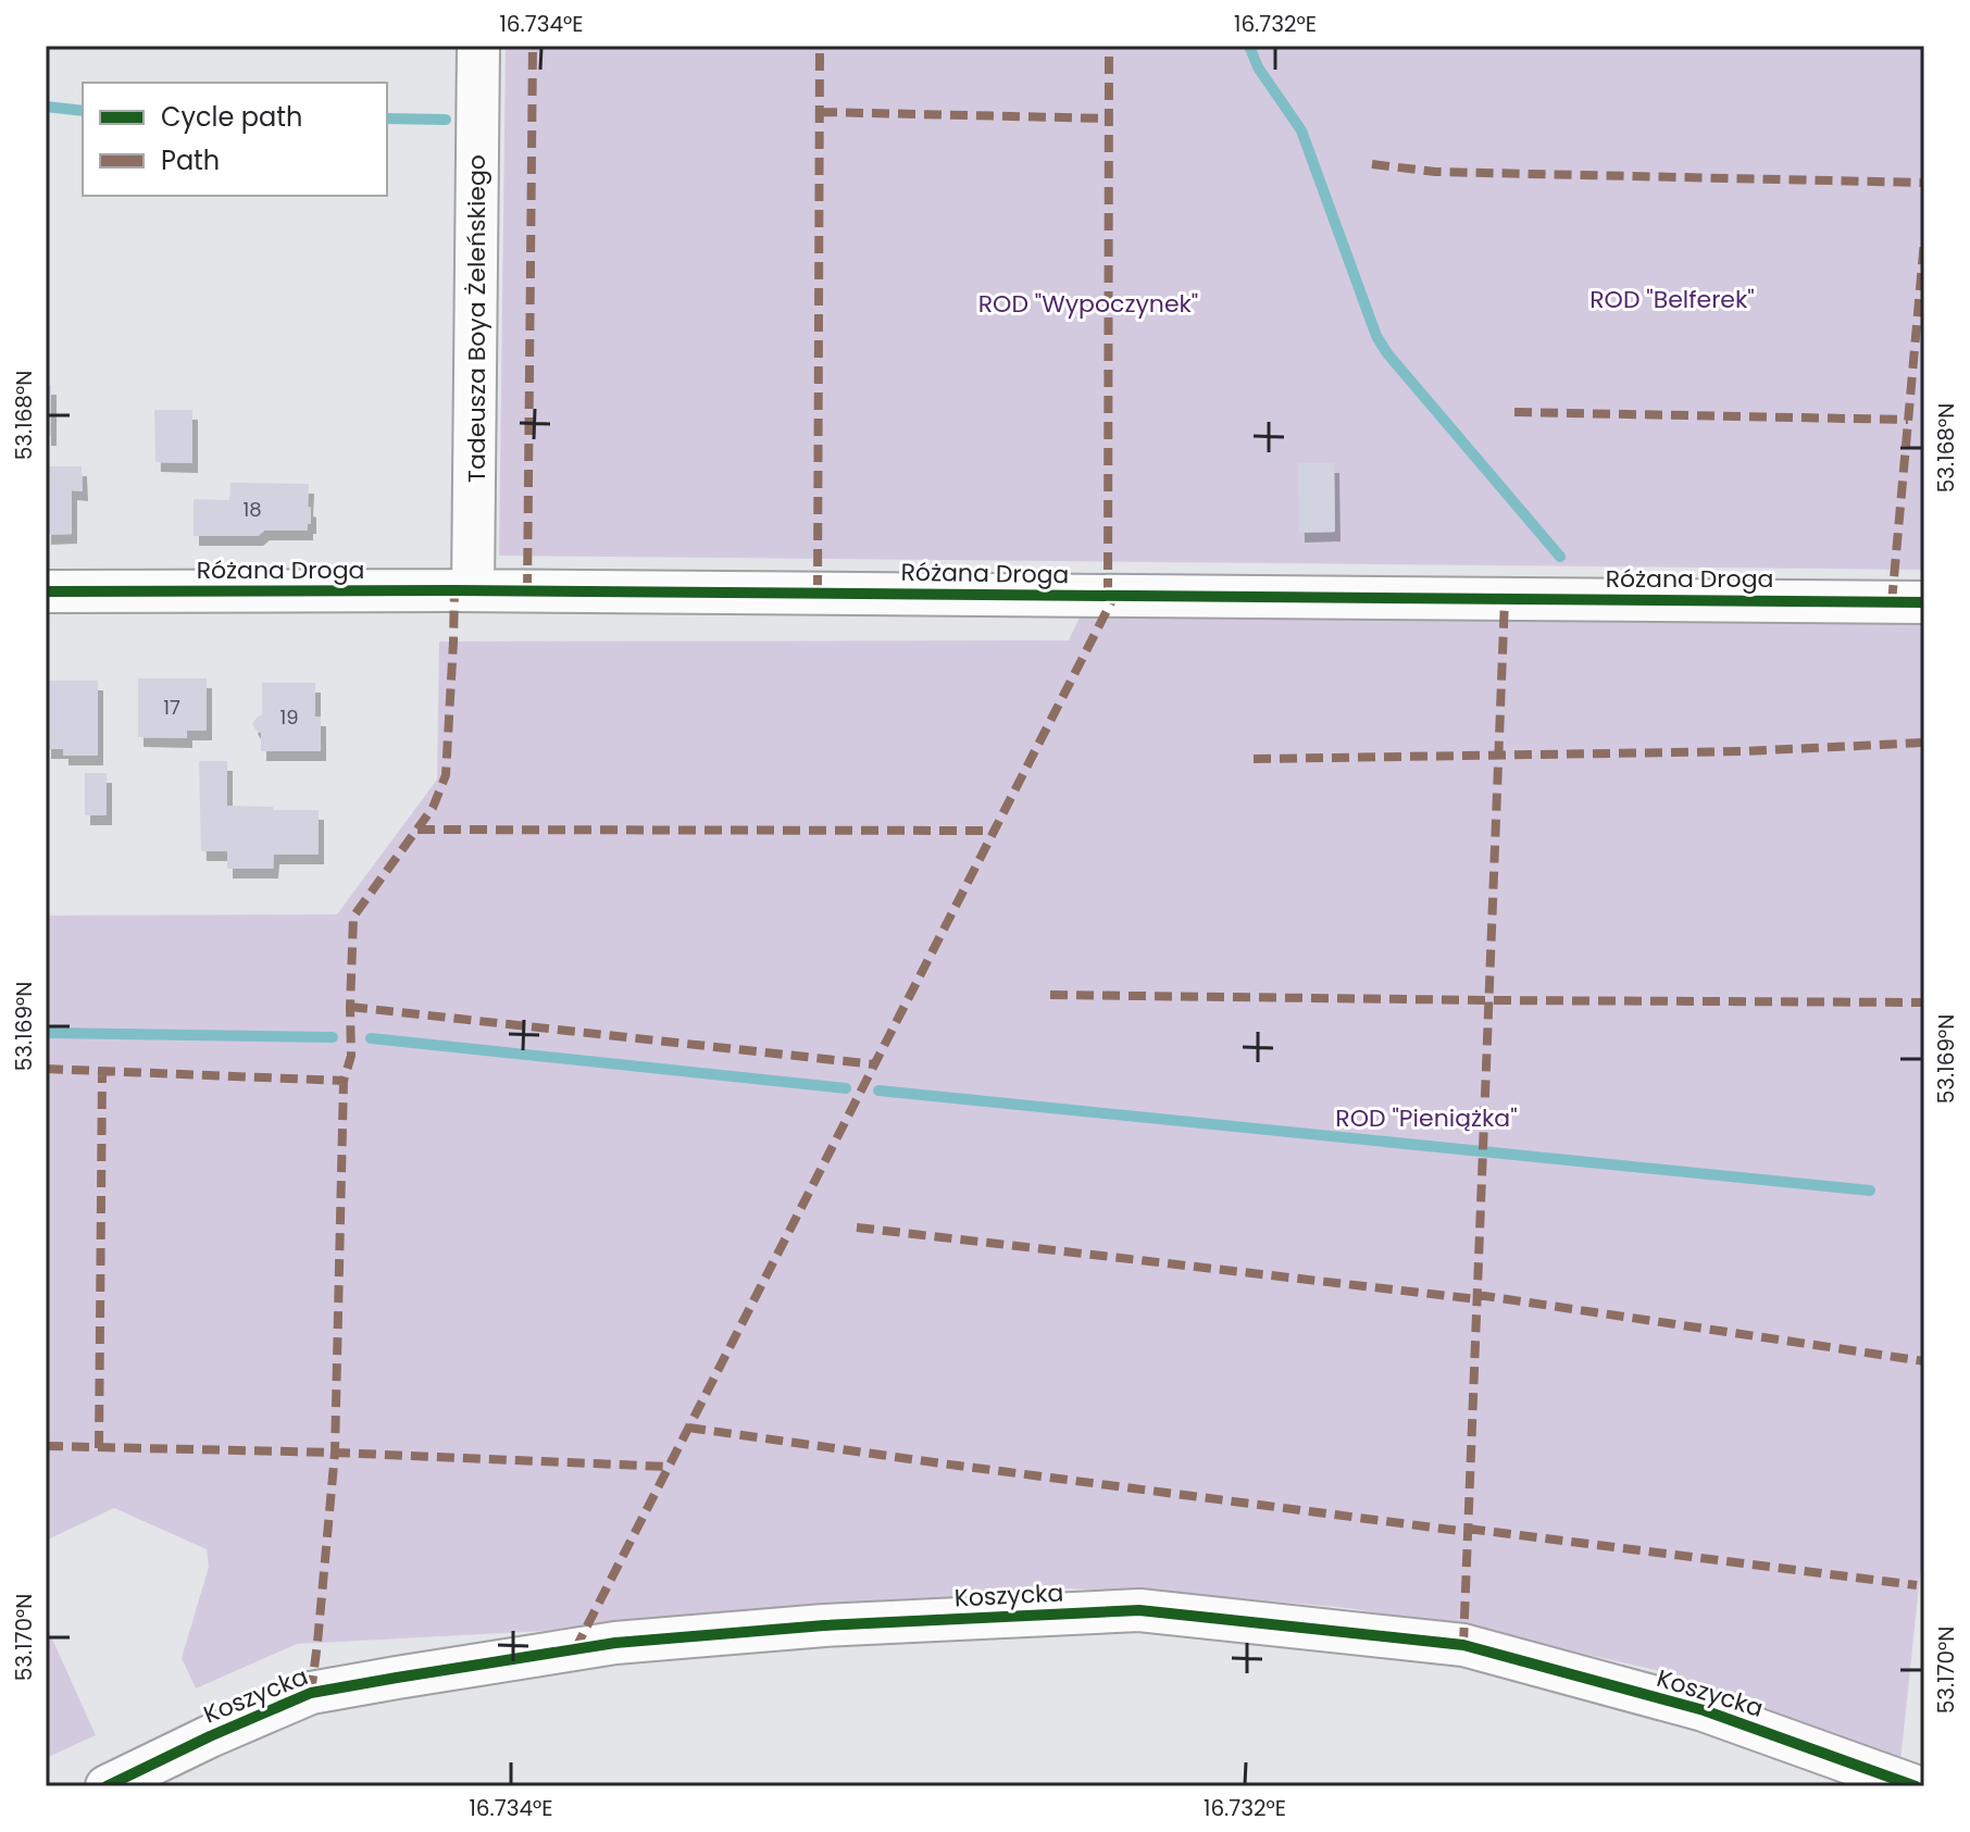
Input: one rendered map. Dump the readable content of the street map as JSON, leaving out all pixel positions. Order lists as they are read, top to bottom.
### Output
{
  "streets": {
    "street": ["Tadeusza Boya Żeleńskiego", "Różana Droga", "Koszycka"]
  },
  "crossings": [
    ["Tadeusza Boya Żeleńskiego", "Różana Droga"]
  ],
  "parks": ["ROD \"Belferek\"", "ROD \"Wypoczynek\"", "ROD \"Pieniążka\""],
  "house_numbers": ["18", "17", "19"],
  "legend": ["Cycle path", "Path"],
  "coordinates": [
    "16.734°E",
    "16.732°E",
    "53.168°N",
    "53.169°N",
    "53.170°N"
  ]
}
